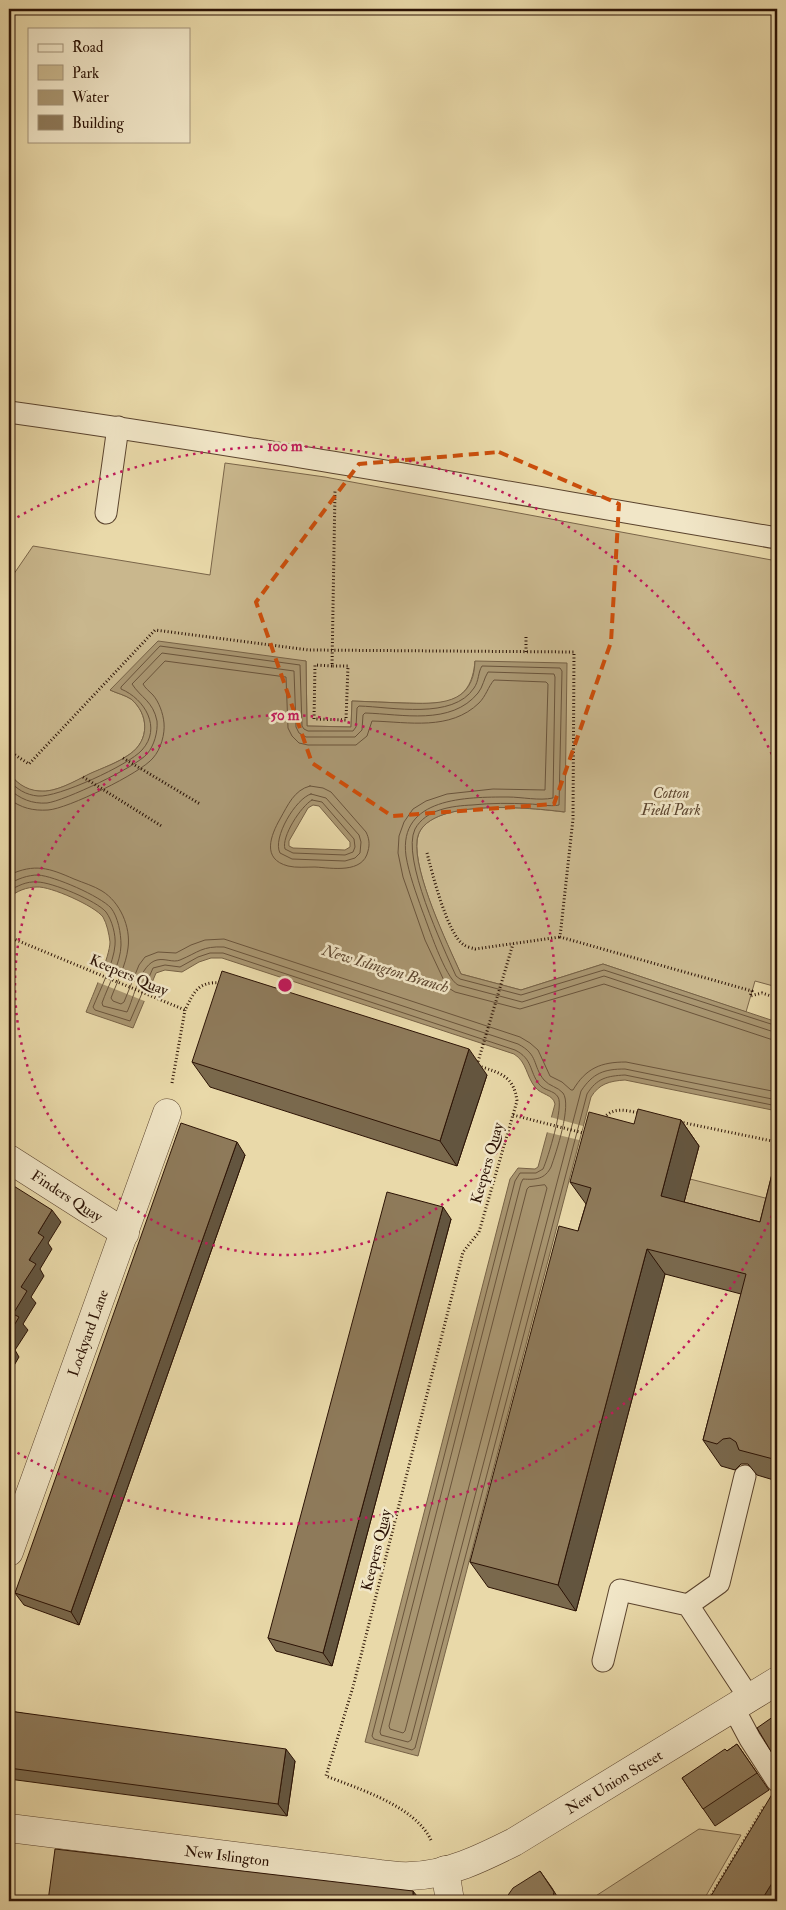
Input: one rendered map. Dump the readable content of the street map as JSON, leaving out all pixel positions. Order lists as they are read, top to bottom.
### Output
{
  "streets": {
    "street": [
      "Finders Quay",
      "Lockyard Lane",
      "New Union Street",
      "New Islington"
    ],
    "path": ["Keepers Quay"]
  },
  "crossings": [
    ["Keepers Quay", "New Union Street"],
    ["Keepers Quay", "New Islington"],
    ["Finders Quay", "Lockyard Lane"],
    ["New Union Street", "New Islington"]
  ],
  "water": ["New Islington Branch"],
  "parks": ["Cotton Field Park"],
  "legend": [
    "Road",
    "Park",
    "Water",
    "Building"
  ],
  "rings": ["100 m", "50 m"]
}
